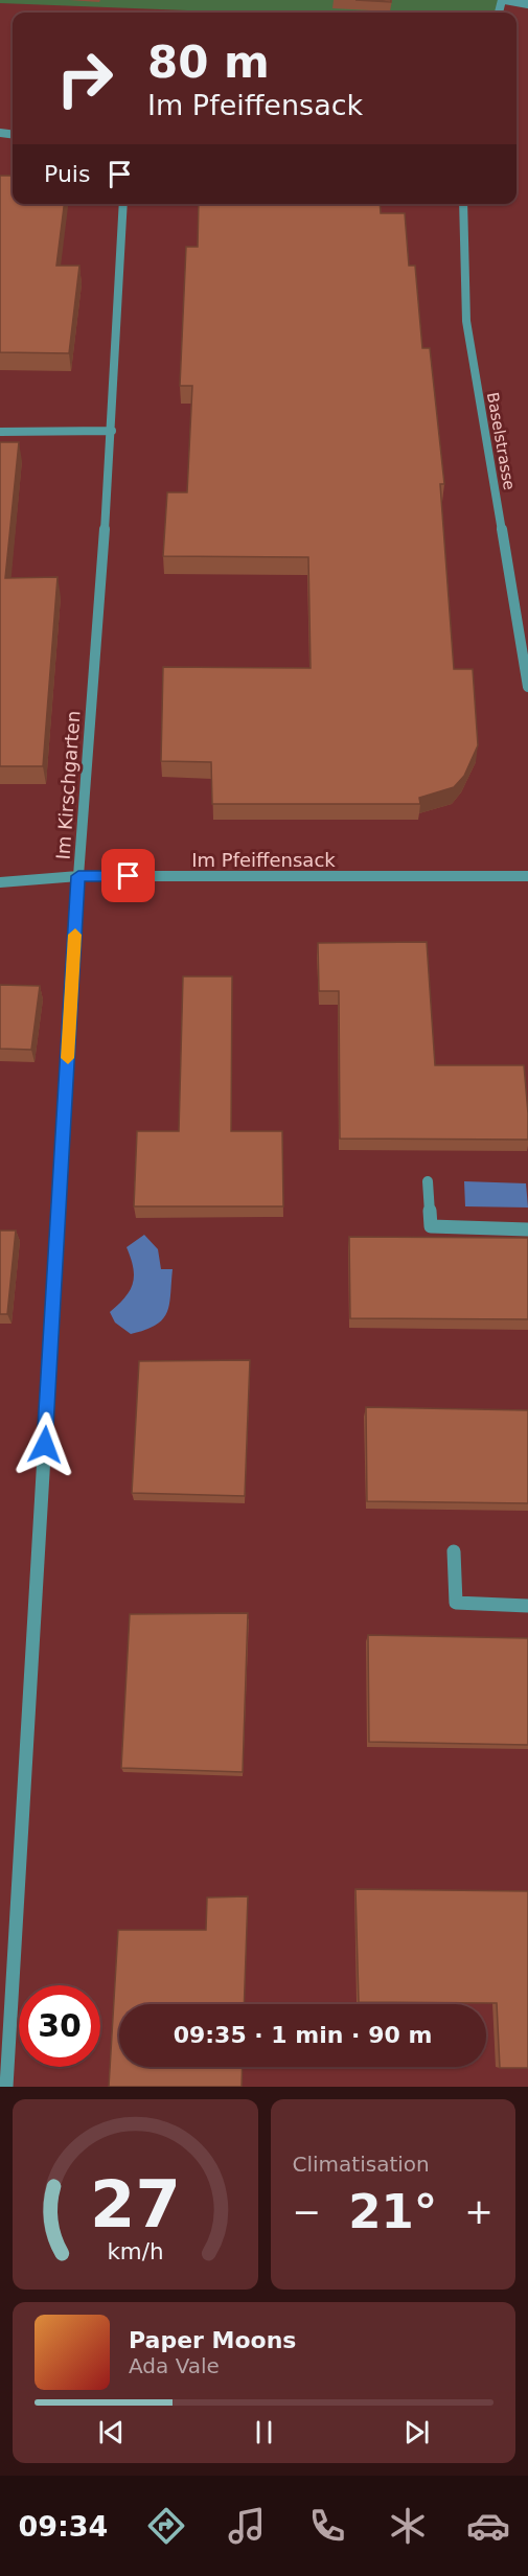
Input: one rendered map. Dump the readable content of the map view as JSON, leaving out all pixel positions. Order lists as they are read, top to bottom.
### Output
{
  "streets": {
    "street": ["Baselstrasse", "Im Kirschgarten", "Im Pfeiffensack"]
  },
  "crossings": [
    ["Im Kirschgarten", "Im Pfeiffensack"]
  ],
  "page": {
    "turn": ["80 m", "Im Pfeiffensack"],
    "then": "Puis",
    "limit": "30",
    "trip": "09:35 · 1 min · 90 m",
    "tile": "Climatisation",
    "heat": ["−", "21°", "+"],
    "song": ["Paper Moons", "Ada Vale"],
    "tabs": "09:34",
    "gauge": ["27", "km/h"]
  }
}
